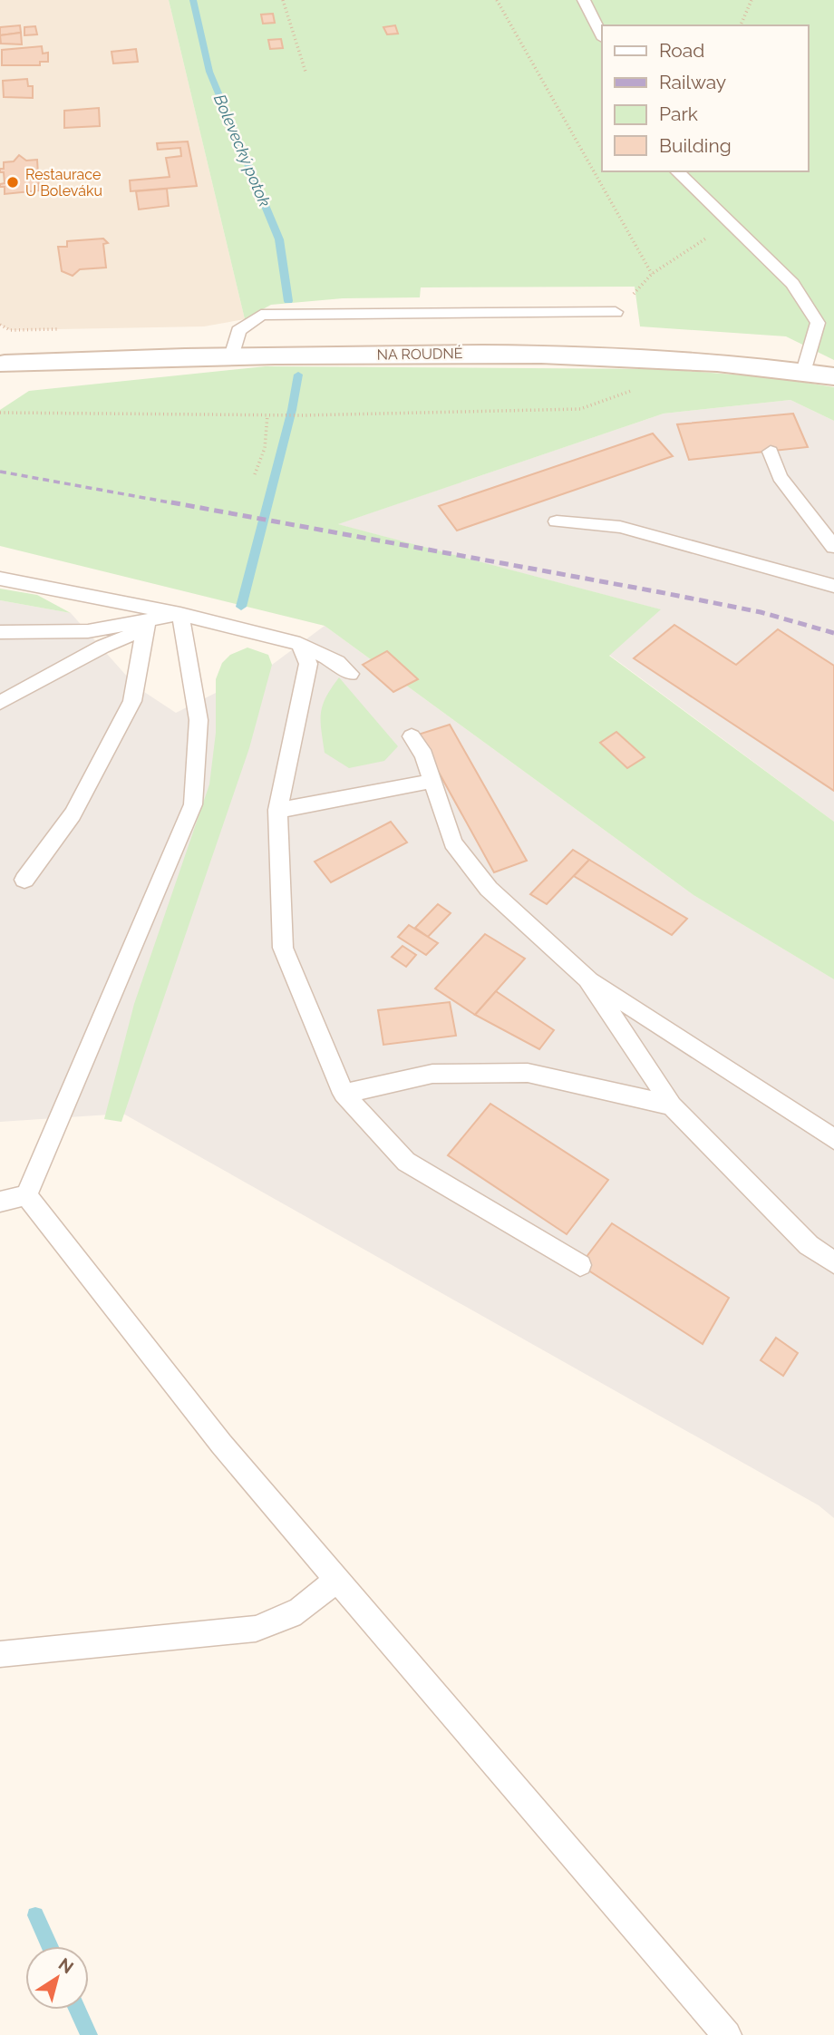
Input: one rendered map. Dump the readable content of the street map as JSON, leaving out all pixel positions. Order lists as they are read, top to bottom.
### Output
{
  "streets": {
    "main road": ["NA ROUDNÉ"]
  },
  "water": ["Bolevecký potok"],
  "places": ["Restaurace U Boleváku"],
  "legend": [
    "Road",
    "Railway",
    "Park",
    "Building"
  ],
  "north": "top right"
}
